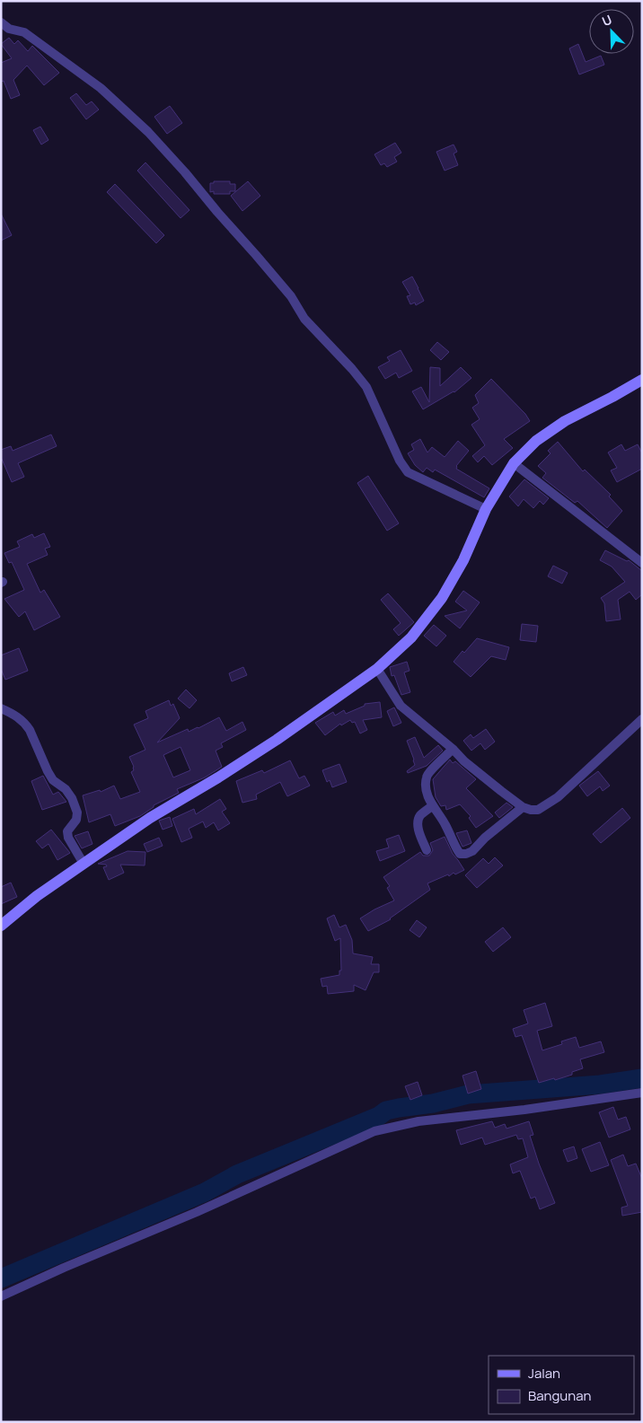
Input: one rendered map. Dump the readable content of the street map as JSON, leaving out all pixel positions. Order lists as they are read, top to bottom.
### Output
{
  "legend": ["Jalan", "Bangunan"],
  "north": "top left"
}
